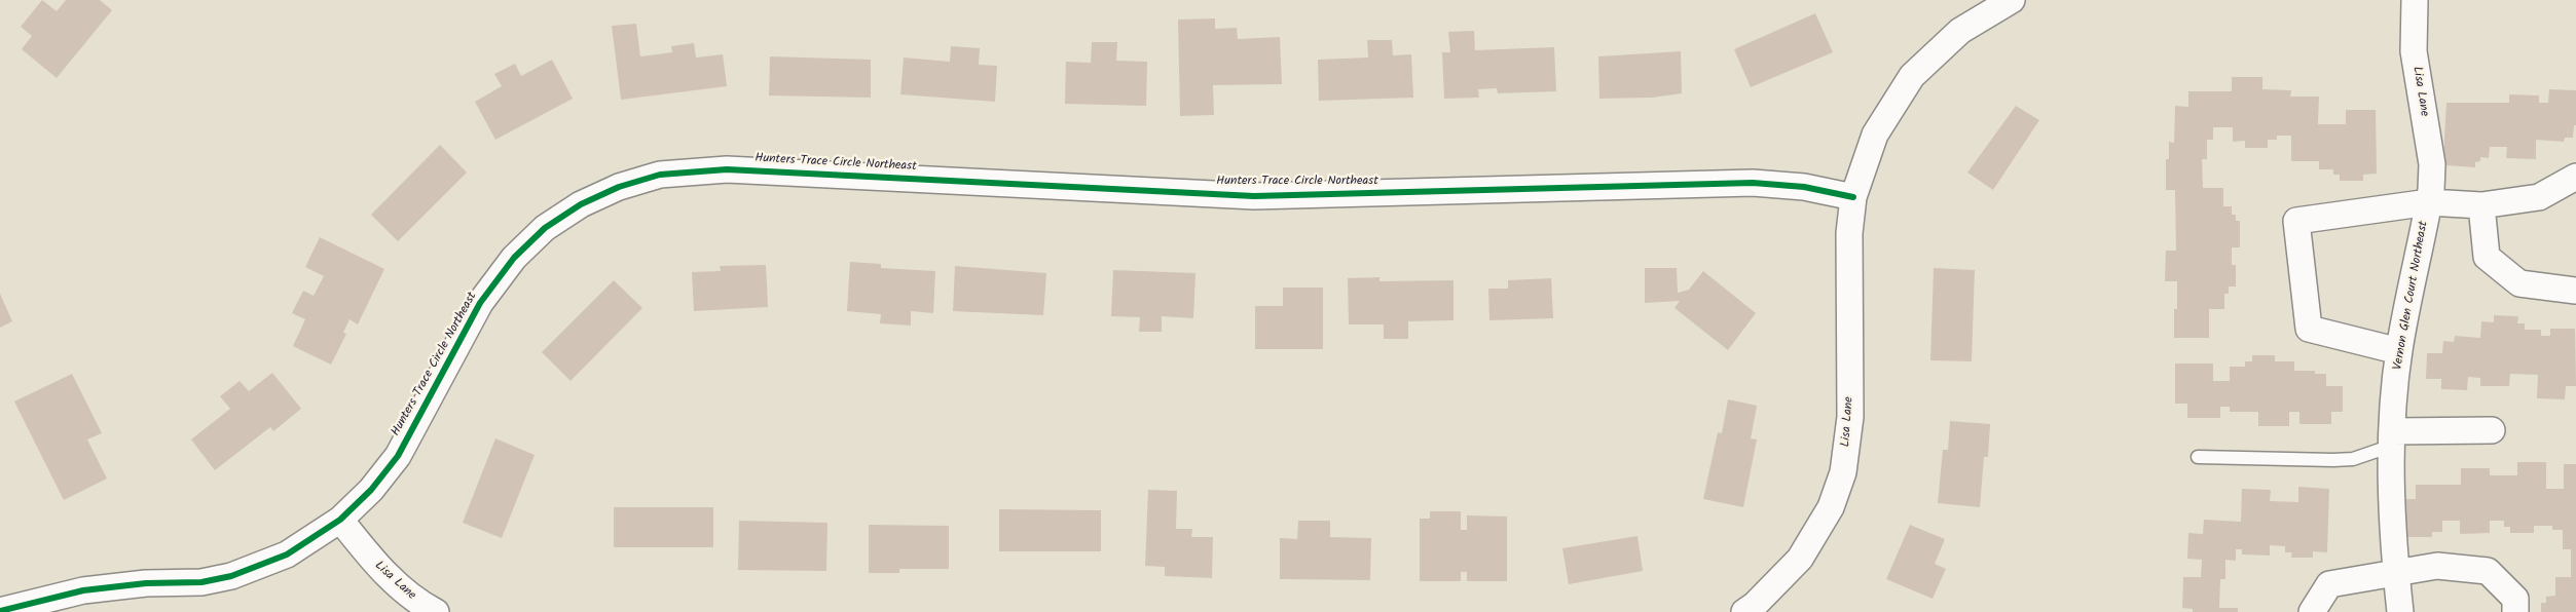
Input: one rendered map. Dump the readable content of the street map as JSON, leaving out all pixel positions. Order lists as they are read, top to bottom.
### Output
{
  "streets": {
    "street": ["Lisa Lane", "Hunters Trace Circle Northeast", "Vernon Glen Court Northeast"]
  },
  "crossings": [
    ["Lisa Lane", "Hunters Trace Circle Northeast"],
    ["Lisa Lane", "Vernon Glen Court Northeast"]
  ]
}
